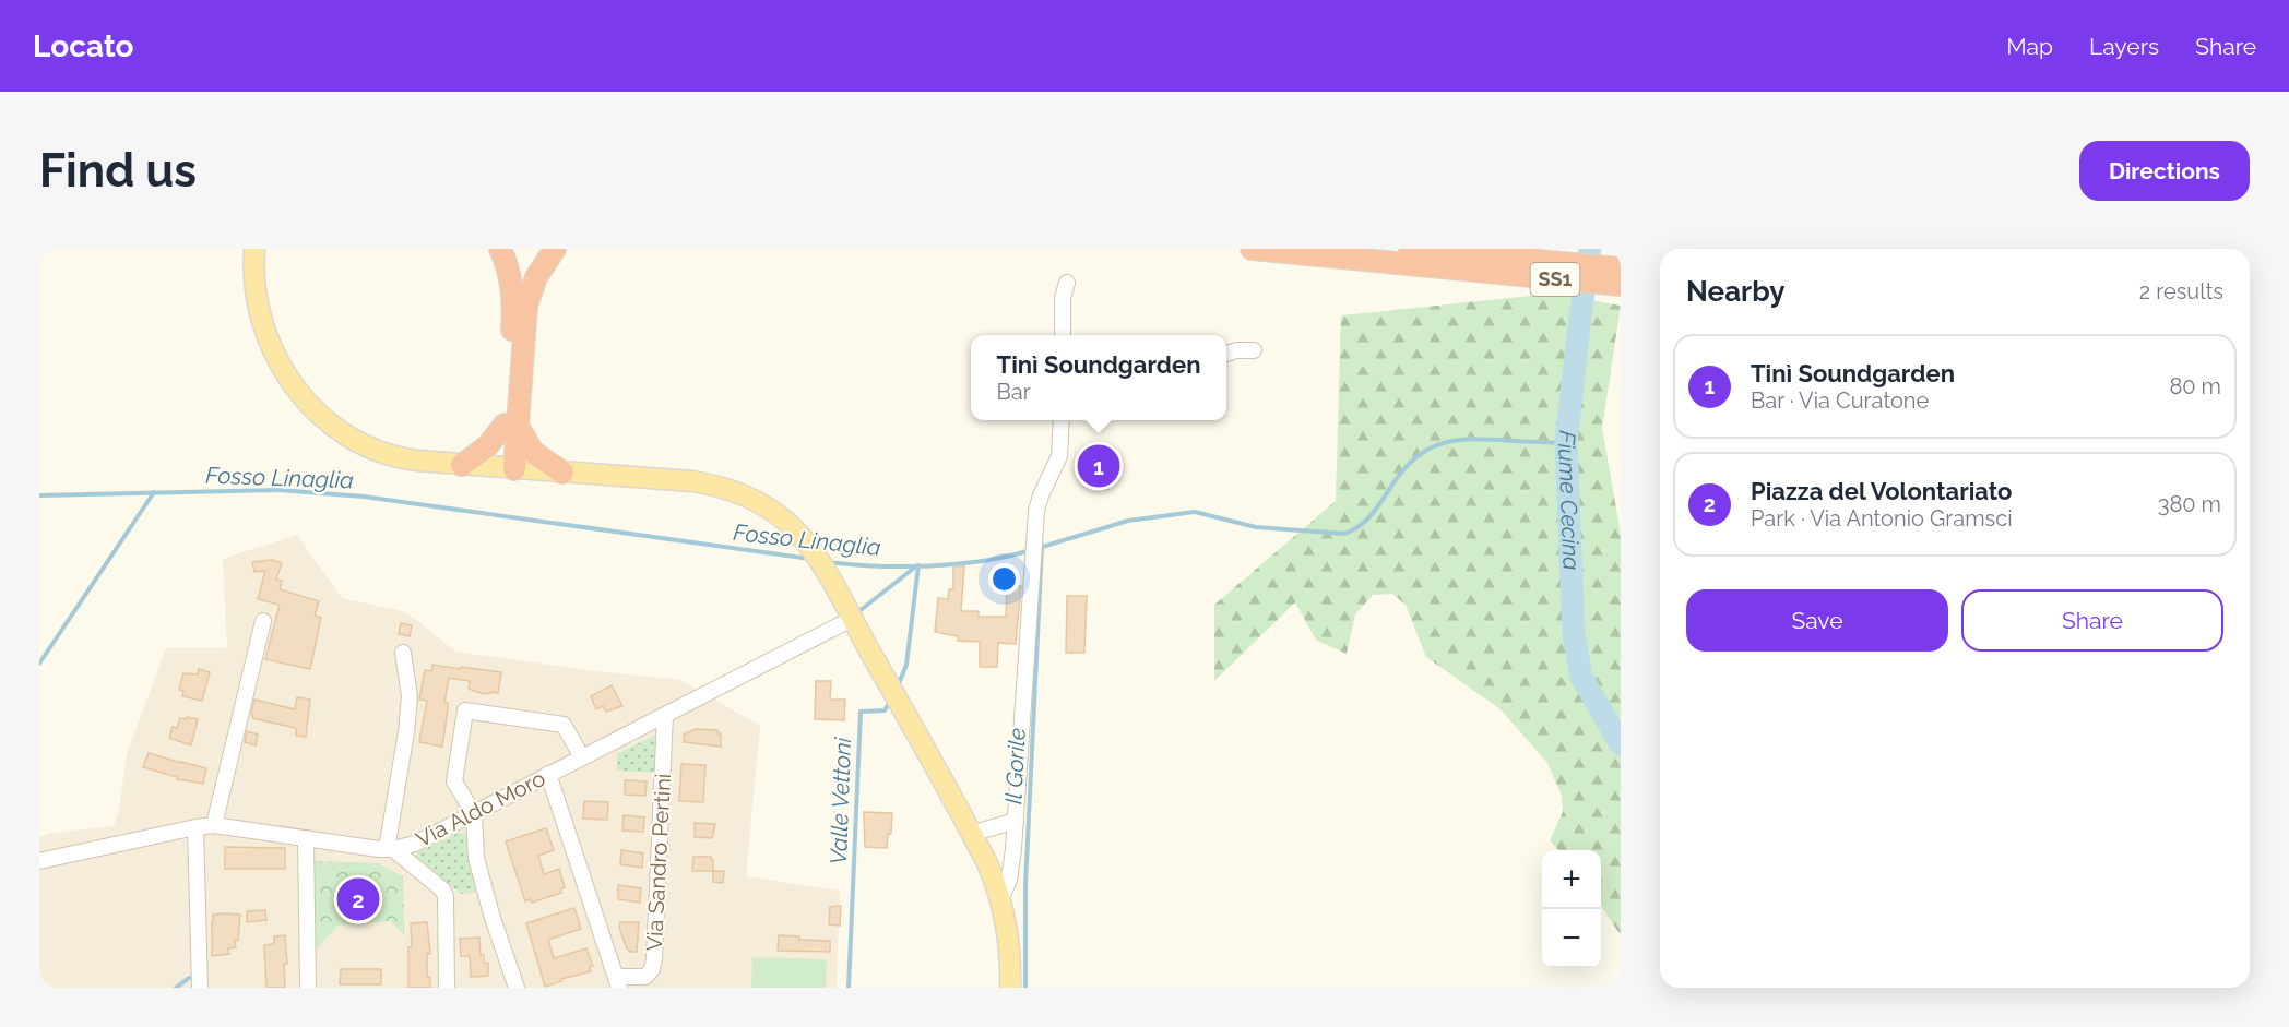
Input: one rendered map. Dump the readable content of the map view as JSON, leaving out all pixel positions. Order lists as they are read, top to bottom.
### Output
{
  "streets": {
    "highway": ["SS1"],
    "street": ["Via Aldo Moro", "Via Sandro Pertini"]
  },
  "crossings": [
    ["Via Aldo Moro", "Via Sandro Pertini"]
  ],
  "water": [
    "Fosso Linaglia",
    "Fiume Cecina",
    "Il Gorile",
    "Valle Vettoni"
  ],
  "page": {
    "header": "Locato",
    "nav": ["Map", "Layers", "Share"],
    "buttons": [
      "Directions",
      ["Save", "Share"]
    ],
    "title": "Find us",
    "heading": ["Nearby", "2 results"],
    "list": [
      {
        "mark": "1",
        "name": "Tinì Soundgarden",
        "note": "Bar · Via Curatone",
        "value": "80 m"
      },
      {
        "mark": "2",
        "name": "Piazza del Volontariato",
        "note": "Park · Via Antonio Gramsci",
        "value": "380 m"
      }
    ],
    "popup": ["Tinì Soundgarden", "Bar"],
    "pins": ["1", "2"],
    "map_buttons": ["+", "−"]
  }
}
